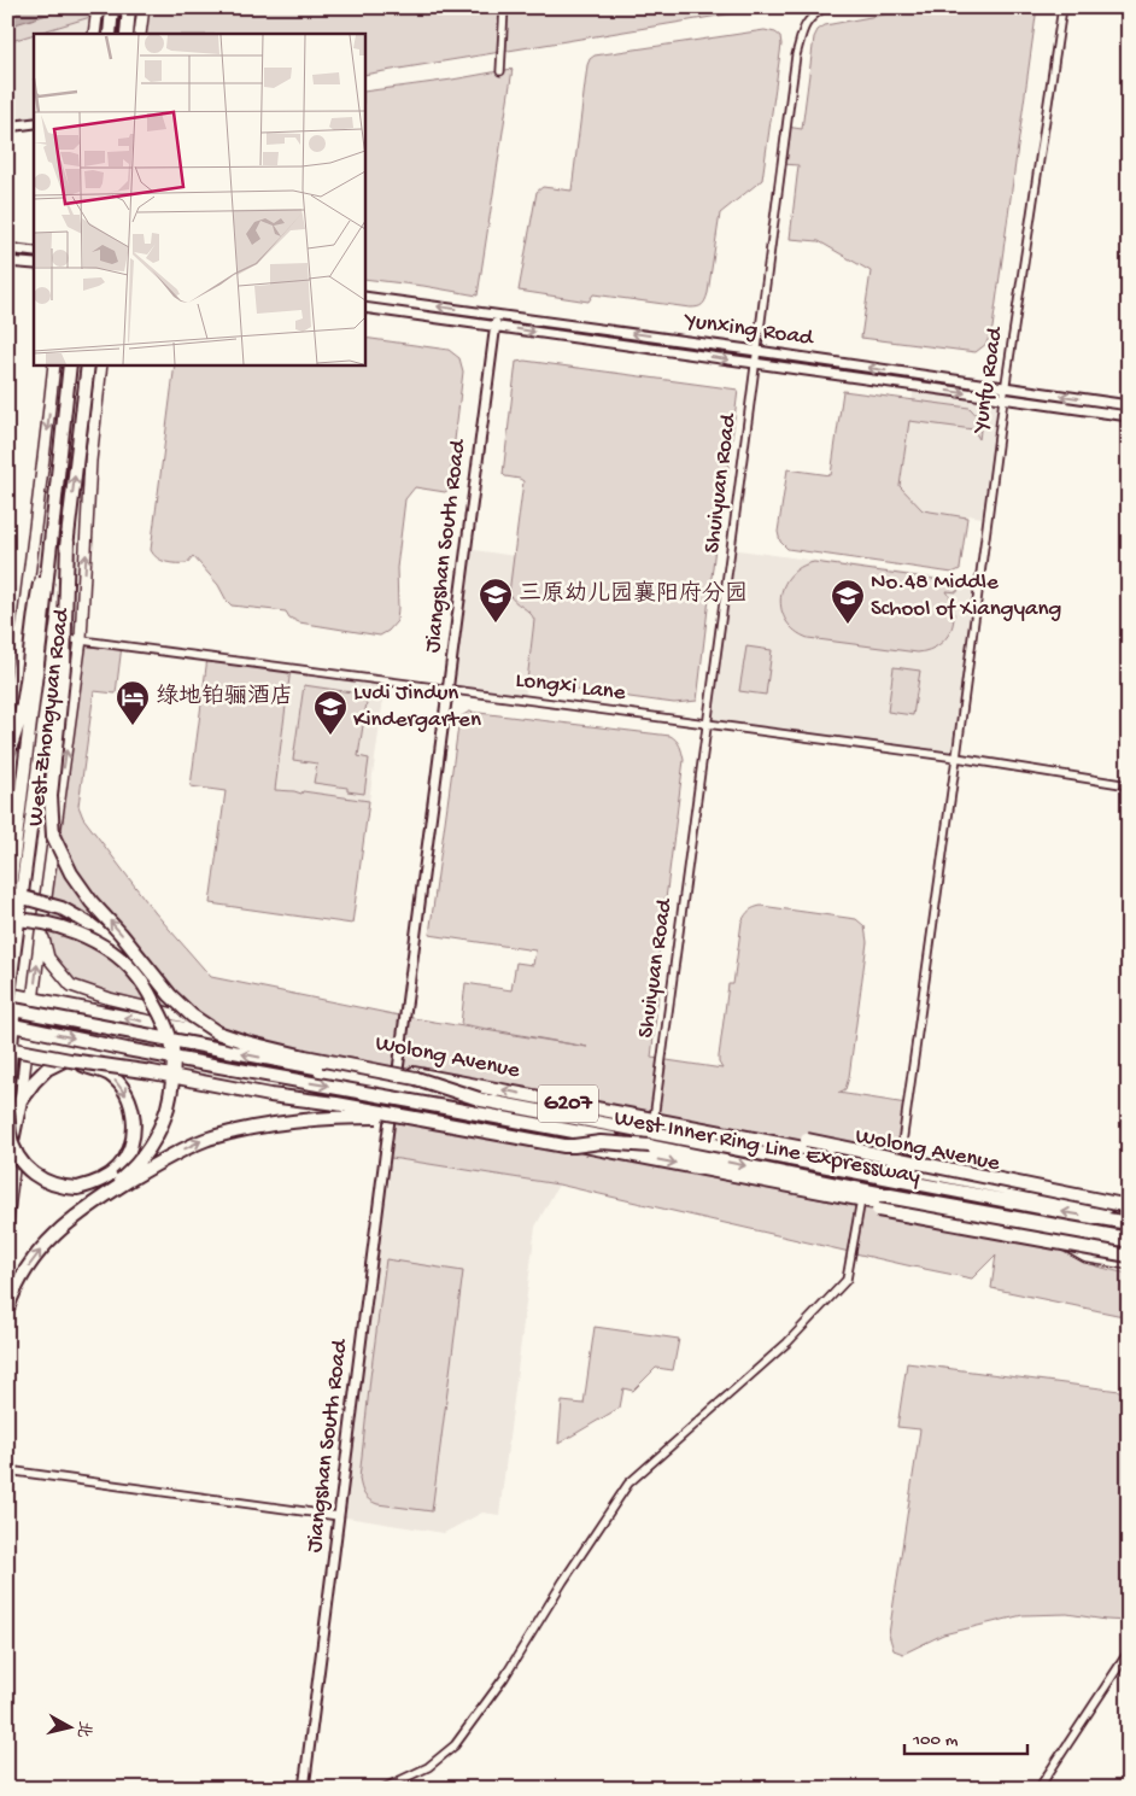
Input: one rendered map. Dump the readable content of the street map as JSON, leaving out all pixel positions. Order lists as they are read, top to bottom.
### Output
{
  "streets": {
    "highway": ["Wolong Avenue", "G207", "West Inner Ring Line Expressway"],
    "main road": ["West Zhongyuan Road"],
    "street": [
      "Yunxing Road",
      "Yunfu Road",
      "Shuiyuan Road",
      "Jiangshan South Road",
      "Longxi Lane"
    ]
  },
  "crossings": [
    ["Yunxing Road", "Yunfu Road"],
    ["Yunxing Road", "Shuiyuan Road"],
    ["Yunxing Road", "Jiangshan South Road"],
    ["Yunfu Road", "Longxi Lane"],
    ["Yunfu Road", "Wolong Avenue"],
    ["Shuiyuan Road", "Longxi Lane"],
    ["Shuiyuan Road", "Wolong Avenue"],
    ["Jiangshan South Road", "Longxi Lane"],
    ["Jiangshan South Road", "Wolong Avenue"],
    ["Jiangshan South Road", "G207"],
    ["Longxi Lane", "West Zhongyuan Road"],
    ["West Zhongyuan Road", "Wolong Avenue"],
    ["West Zhongyuan Road", "G207"]
  ],
  "places": {
    "school or university": ["三原幼儿园襄阳府分园", "No.48 Middle School of Xiangyang", "Lvdi Jindun Kindergarten"],
    "hotel": ["绿地铂骊酒店"]
  },
  "scale_bar": "100 m",
  "north": "right"
}
